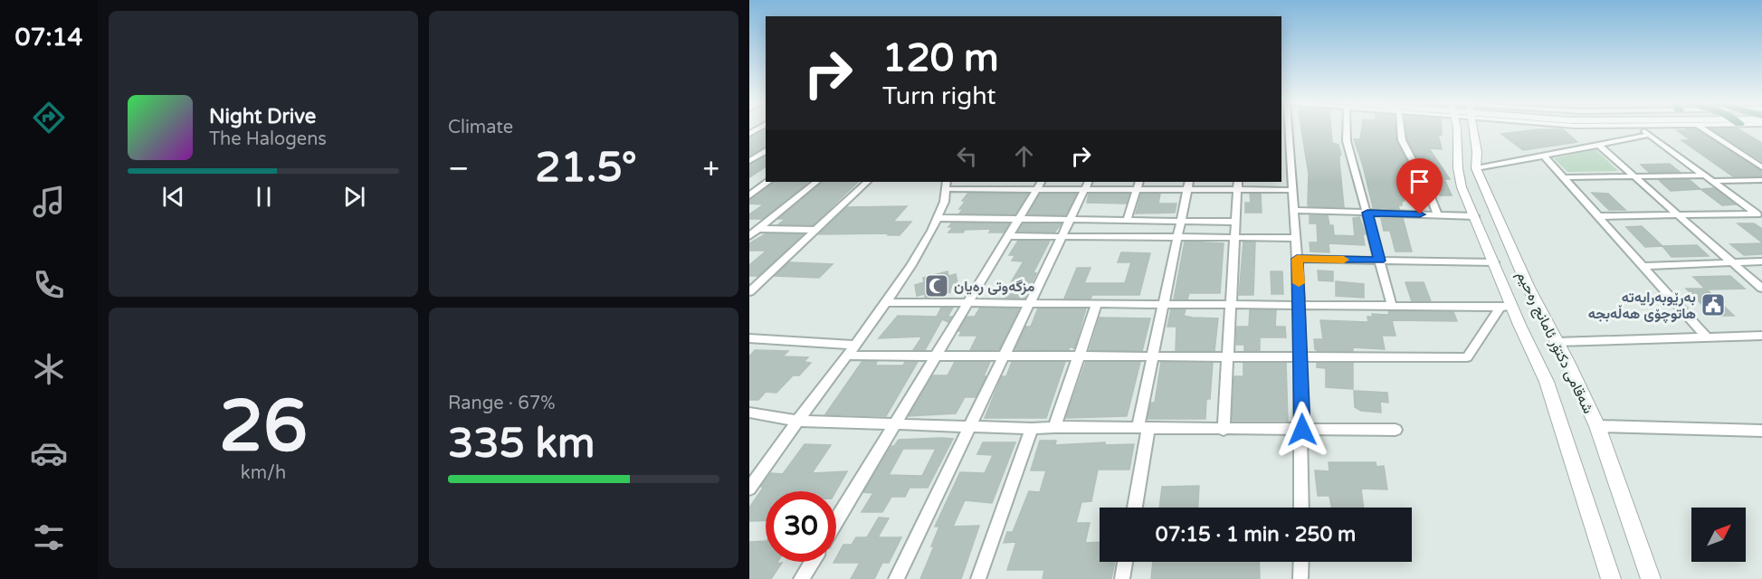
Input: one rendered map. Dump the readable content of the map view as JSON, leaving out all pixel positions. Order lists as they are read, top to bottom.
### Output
{
  "streets": {
    "street": ["شەقامی دکتۆر ئامانج رەحیم"]
  },
  "places": {
    "mosque": ["مزگەوتی رەیان"],
    "public building": ["بەڕێوبەرایەتە هاتوچۆی هەڵەبجە"]
  },
  "north": "top right",
  "page": {
    "tabs": "07:14",
    "tile": [
      "Climate",
      ["26", "km/h"],
      ["Range · 67%", "335 km"]
    ],
    "turn": ["120 m", "Turn right"],
    "song": ["Night Drive", "The Halogens"],
    "heat": ["−", "21.5°", "+"],
    "limit": "30",
    "trip": "07:15 · 1 min · 250 m"
  }
}
